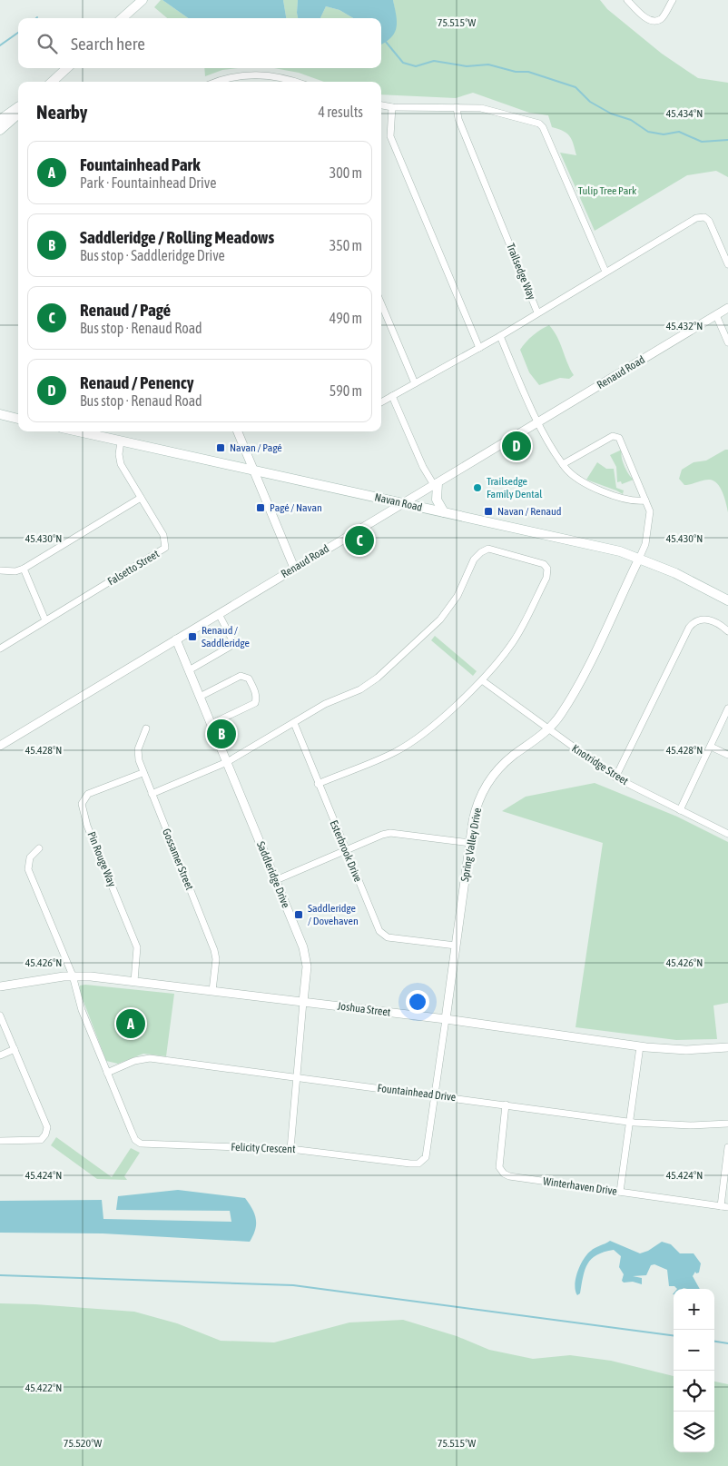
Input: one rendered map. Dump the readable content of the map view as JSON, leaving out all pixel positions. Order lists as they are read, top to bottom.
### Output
{
  "streets": {
    "main road": ["Navan Road"],
    "street": [
      "Trailsedge Way",
      "Renaud Road",
      "Falsetto Street",
      "Knotridge Street",
      "Spring Valley Drive",
      "Esterbrook Drive",
      "Pin Rouge Way",
      "Gossamer Street",
      "Saddleridge Drive",
      "Joshua Street",
      "Fountainhead Drive",
      "Felicity Crescent",
      "Winterhaven Drive"
    ]
  },
  "crossings": [
    ["Renaud Road", "Navan Road"],
    ["Renaud Road", "Saddleridge Drive"],
    ["Navan Road", "Falsetto Street"],
    ["Navan Road", "Spring Valley Drive"],
    ["Knotridge Street", "Spring Valley Drive"],
    ["Spring Valley Drive", "Esterbrook Drive"],
    ["Spring Valley Drive", "Joshua Street"],
    ["Spring Valley Drive", "Felicity Crescent"],
    ["Pin Rouge Way", "Gossamer Street"],
    ["Pin Rouge Way", "Joshua Street"],
    ["Gossamer Street", "Joshua Street"],
    ["Saddleridge Drive", "Joshua Street"],
    ["Saddleridge Drive", "Fountainhead Drive"],
    ["Saddleridge Drive", "Felicity Crescent"],
    ["Joshua Street", "Felicity Crescent"],
    ["Fountainhead Drive", "Felicity Crescent"],
    ["Fountainhead Drive", "Winterhaven Drive"]
  ],
  "parks": ["Tulip Tree Park"],
  "places": {
    "transit": [
      "Navan / Pagé",
      "Pagé / Navan",
      "Navan / Renaud",
      "Renaud / Saddleridge",
      "Saddleridge / Dovehaven"
    ],
    "other": ["Trailsedge Family Dental"]
  },
  "page": {
    "search": "Search here",
    "heading": ["Nearby", "4 results"],
    "list": [
      {
        "mark": "A",
        "name": "Fountainhead Park",
        "note": "Park · Fountainhead Drive",
        "value": "300 m"
      },
      {
        "mark": "B",
        "name": "Saddleridge / Rolling Meadows",
        "note": "Bus stop · Saddleridge Drive",
        "value": "350 m"
      },
      {
        "mark": "C",
        "name": "Renaud / Pagé",
        "note": "Bus stop · Renaud Road",
        "value": "490 m"
      },
      {
        "mark": "D",
        "name": "Renaud / Penency",
        "note": "Bus stop · Renaud Road",
        "value": "590 m"
      }
    ],
    "pins": [
      "D",
      "C",
      "B",
      "A"
    ],
    "map_buttons": ["+", "−"]
  },
  "coordinates": [
    "75.515°W",
    "45.434°N",
    "45.432°N",
    "45.430°N",
    "45.428°N",
    "45.426°N",
    "45.424°N",
    "45.422°N",
    "75.520°W"
  ]
}
